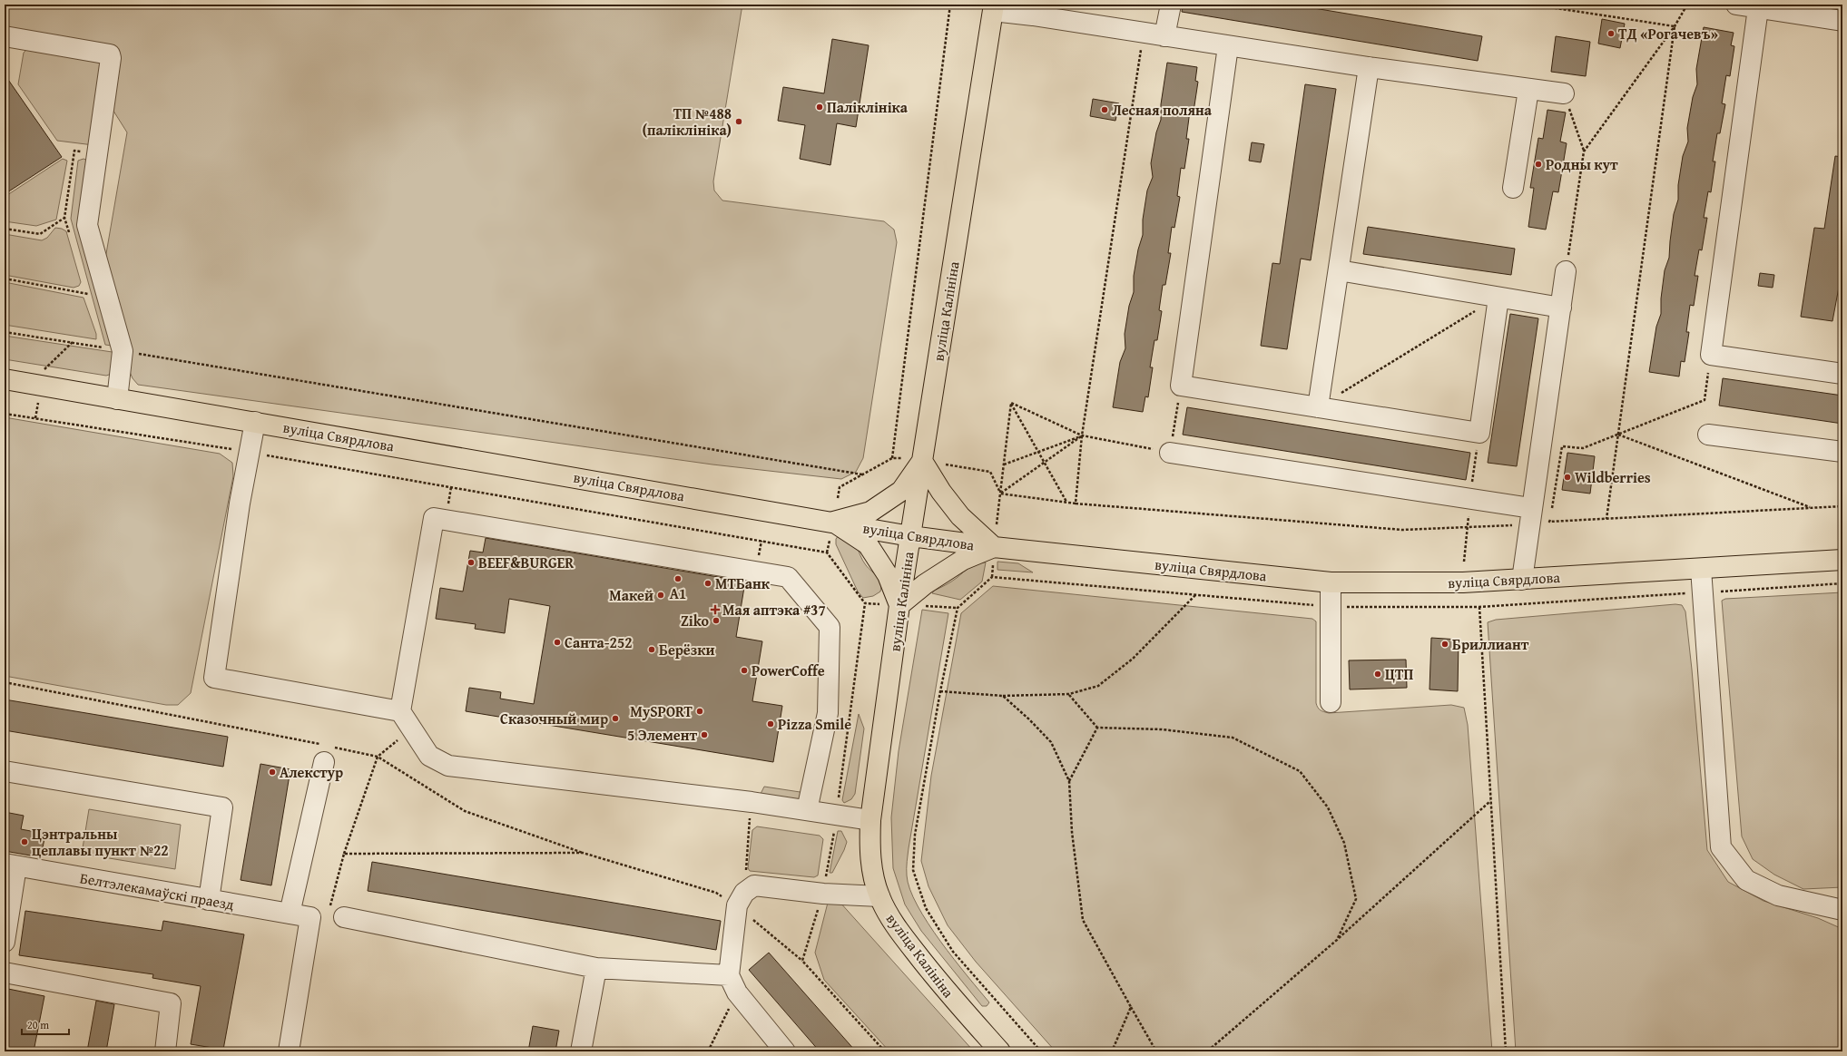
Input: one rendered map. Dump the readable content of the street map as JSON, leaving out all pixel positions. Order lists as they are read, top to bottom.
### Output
{
  "streets": {
    "main road": ["вуліца Калініна", "вуліца Свярдлова"],
    "street": ["Белтэлекамаўскі праезд"]
  },
  "crossings": [
    ["вуліца Калініна", "вуліца Свярдлова"]
  ],
  "places": {
    "other": [
      "ТД «Рогачевъ»",
      "Паліклініка",
      "Лесная поляна",
      "ТП №488 (паліклініка)",
      "Родны кут",
      "Wildberries",
      "BEEF&BURGER",
      "A1",
      "МТБанк",
      "Макей",
      "Ziko",
      "Санта-252",
      "Бриллиант",
      "Берёзки",
      "PowerCoffe",
      "ЦТП",
      "MySPORT",
      "Сказочный мир",
      "Pizza Smile",
      "5 Элемент",
      "Алекстур",
      "Цэнтральны цеплавы пункт №22"
    ],
    "health": ["Мая аптэка #37"]
  },
  "scale_bar": "20 m"
}
